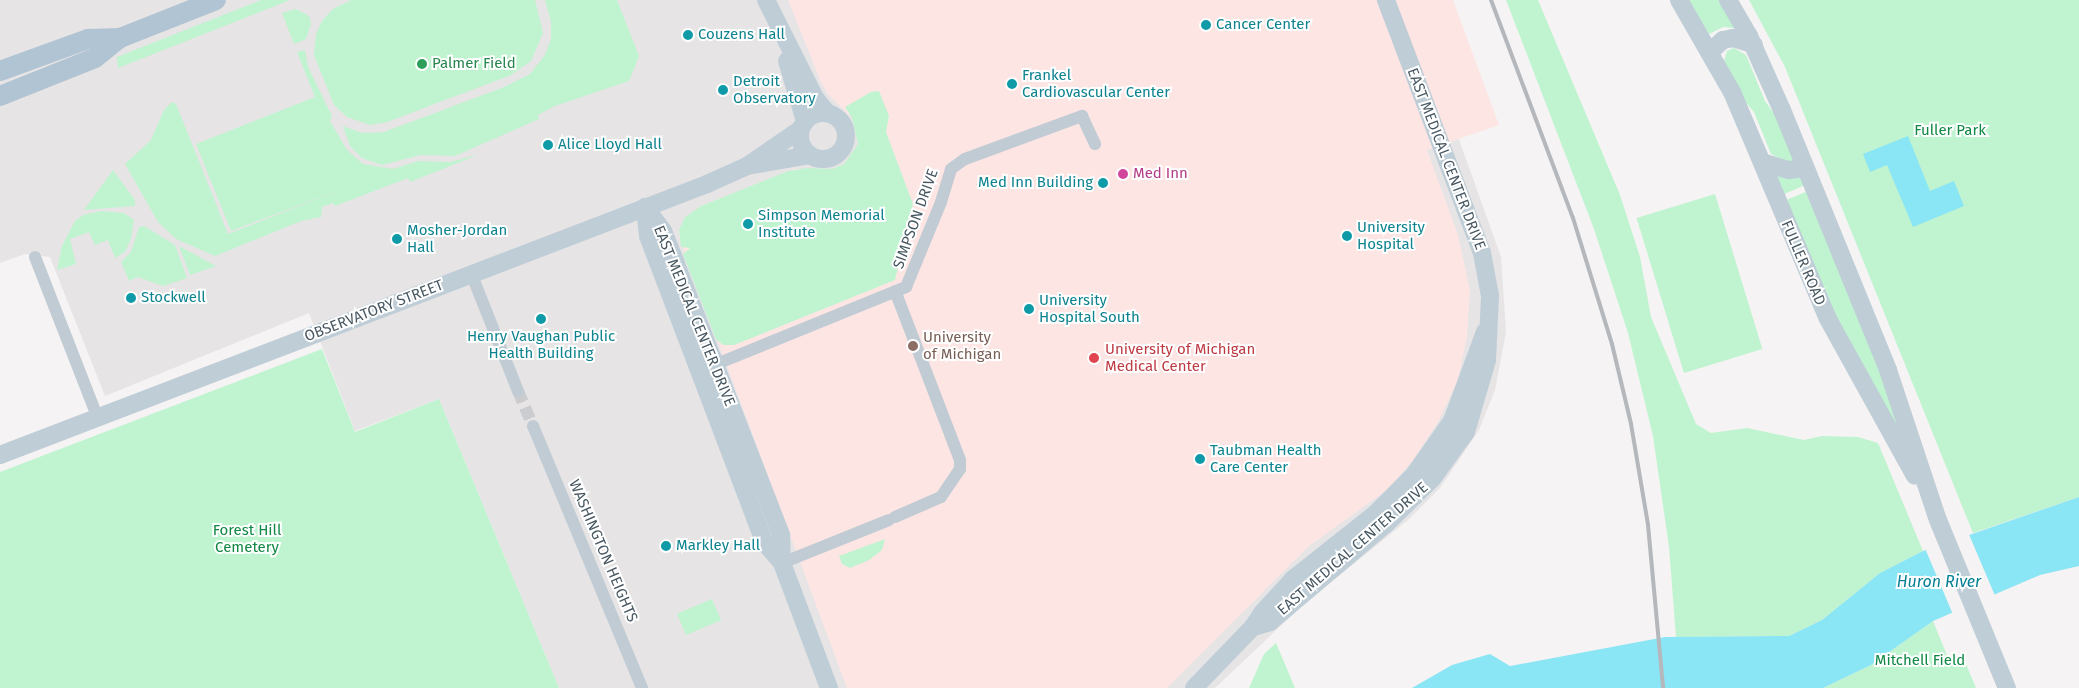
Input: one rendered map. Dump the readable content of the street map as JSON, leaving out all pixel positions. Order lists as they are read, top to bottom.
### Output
{
  "streets": {
    "street": [
      "EAST MEDICAL CENTER DRIVE",
      "SIMPSON DRIVE",
      "FULLER ROAD",
      "OBSERVATORY STREET",
      "WASHINGTON HEIGHTS"
    ]
  },
  "crossings": [
    ["EAST MEDICAL CENTER DRIVE", "SIMPSON DRIVE"],
    ["EAST MEDICAL CENTER DRIVE", "OBSERVATORY STREET"]
  ],
  "water": ["Huron River"],
  "parks": ["Fuller Park", "Forest Hill Cemetery", "Mitchell Field"],
  "places": [
    "Cancer Center",
    "Couzens Hall",
    "Palmer Field",
    "Frankel Cardiovascular Center",
    "Detroit Observatory",
    "Alice Lloyd Hall",
    "Med Inn",
    "Med Inn Building",
    "Simpson Memorial Institute",
    "University Hospital",
    "Mosher-Jordan Hall",
    "Stockwell",
    "University Hospital South",
    "Henry Vaughan Public Health Building",
    "University of Michigan",
    "University of Michigan Medical Center",
    "Taubman Health Care Center",
    "Markley Hall"
  ]
}
